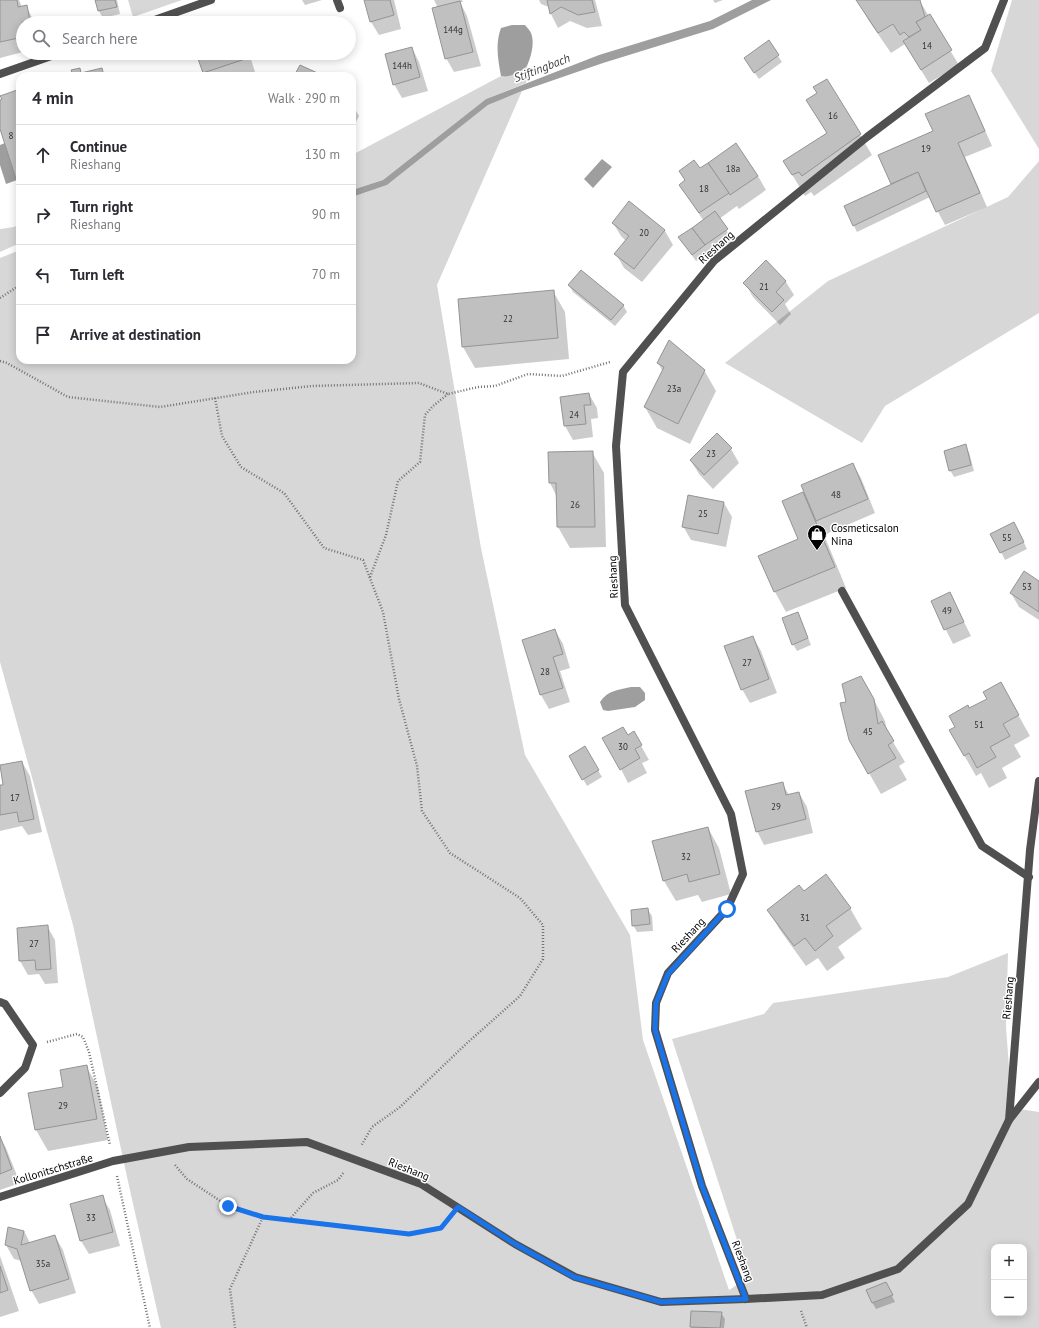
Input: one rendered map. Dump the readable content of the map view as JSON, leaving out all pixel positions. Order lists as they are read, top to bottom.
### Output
{
  "streets": {
    "street": ["Rieshang", "Kollonitschstraße"]
  },
  "crossings": [
    ["Rieshang", "Kollonitschstraße"]
  ],
  "water": ["Stiftingbach"],
  "places": {
    "shop": ["Cosmeticsalon Nina"]
  },
  "house_numbers": [
    "144g",
    "14",
    "144h",
    "16",
    "8",
    "19",
    "18a",
    "18",
    "20",
    "21",
    "22",
    "23a",
    "24",
    "23",
    "48",
    "26",
    "25",
    "55",
    "53",
    "49",
    "27",
    "28",
    "51",
    "45",
    "30",
    "17",
    "29",
    "32",
    "31",
    "27",
    "29",
    "33",
    "35a"
  ],
  "page": {
    "search": "Search here",
    "heading": ["4 min", "Walk · 290 m"],
    "list": [
      ["Continue", "Rieshang", "130 m"],
      ["Turn right", "Rieshang", "90 m"],
      ["Turn left", "70 m"],
      "Arrive at destination"
    ],
    "map_buttons": ["+", "−"]
  }
}
